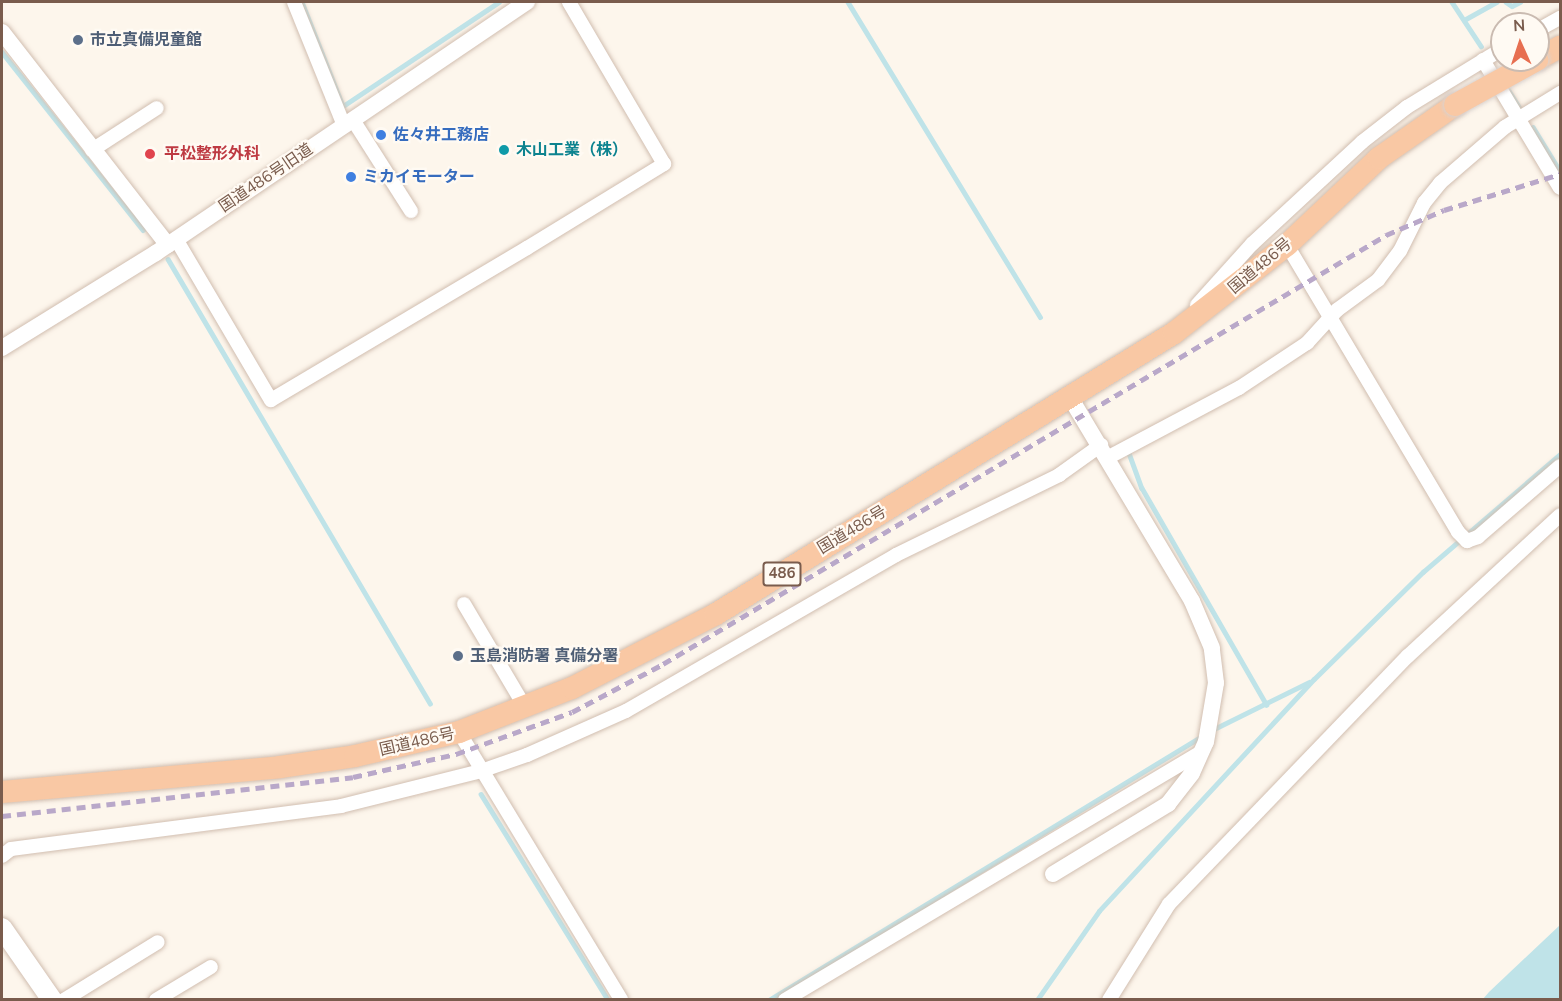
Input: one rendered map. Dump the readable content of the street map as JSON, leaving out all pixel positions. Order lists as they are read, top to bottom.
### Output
{
  "streets": {
    "highway": ["国道486号", "486"],
    "street": ["国道486号旧道"]
  },
  "places": [
    "市立真備児童館",
    "佐々井工務店",
    "木山工業（株）",
    "平松整形外科",
    "ミカイモーター",
    "玉島消防署 真備分署"
  ],
  "north": "top"
}
